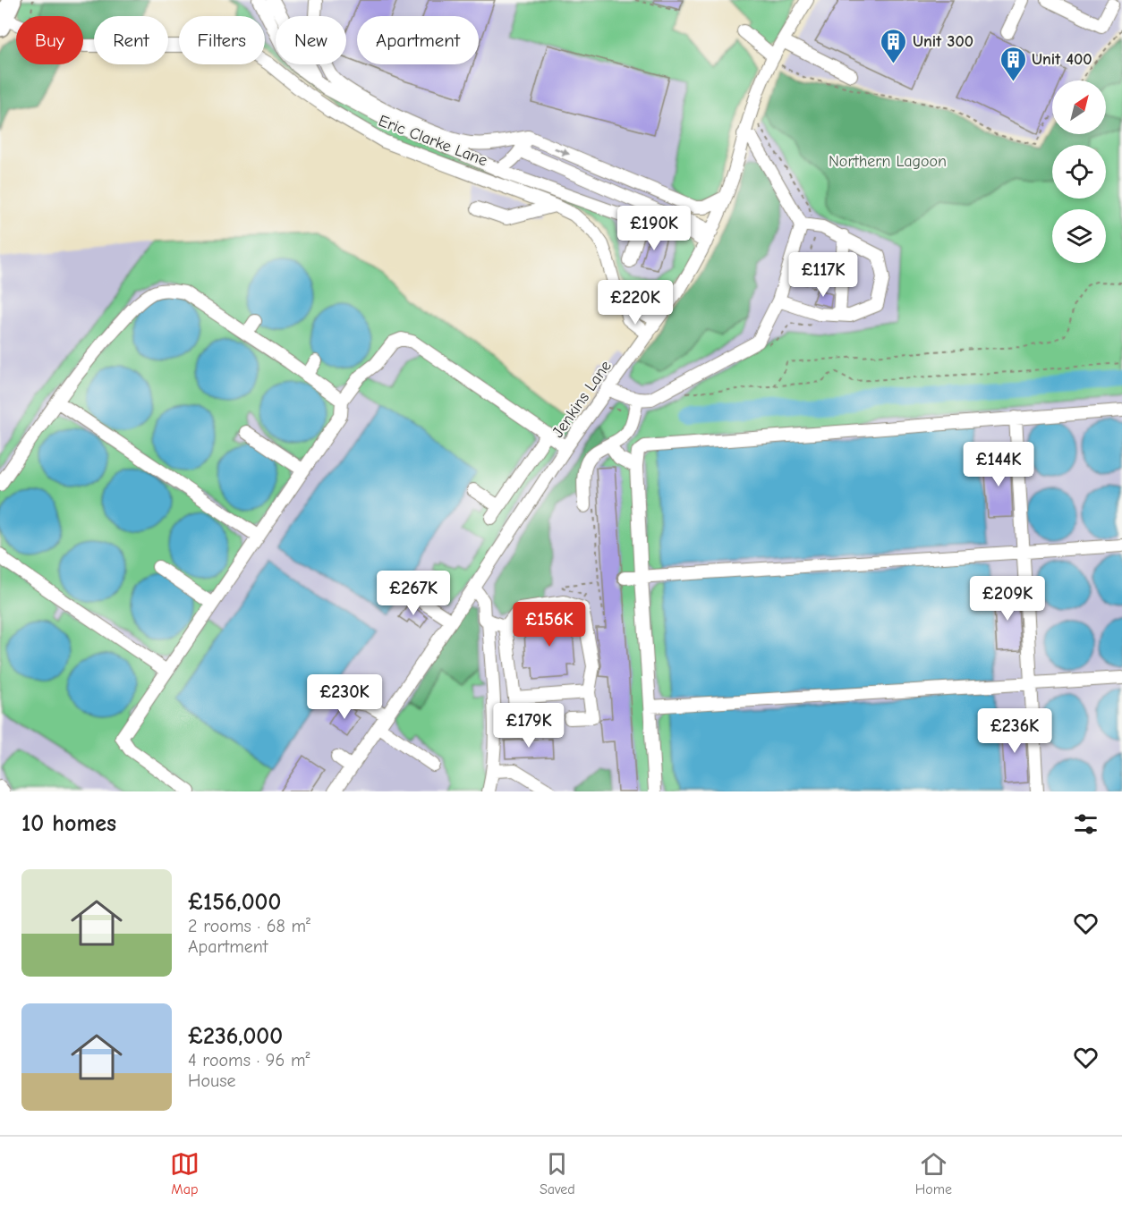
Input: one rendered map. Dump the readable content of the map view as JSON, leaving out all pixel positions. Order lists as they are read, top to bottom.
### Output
{
  "streets": {
    "street": ["Eric Clarke Lane", "Jenkins Lane"]
  },
  "crossings": [
    ["Eric Clarke Lane", "Jenkins Lane"]
  ],
  "parks": ["Northern Lagoon"],
  "places": {
    "building": ["Unit 300", "Unit 400"]
  },
  "north": "top right",
  "page": {
    "chip": [
      "Buy",
      "Rent",
      "Filters",
      "New",
      "Apartment"
    ],
    "price": [
      "£190K",
      "£117K",
      "£220K",
      "£144K",
      "£267K",
      "£209K",
      "£156K",
      "£230K",
      "£179K",
      "£236K"
    ],
    "heading": "10 homes",
    "list": [
      {
        "name": "£156,000",
        "note": "2 rooms · 68 m² · Apartment"
      },
      {
        "name": "£236,000",
        "note": "4 rooms · 96 m² · House"
      }
    ],
    "tabs": ["Map", "Saved", "Home"]
  }
}
